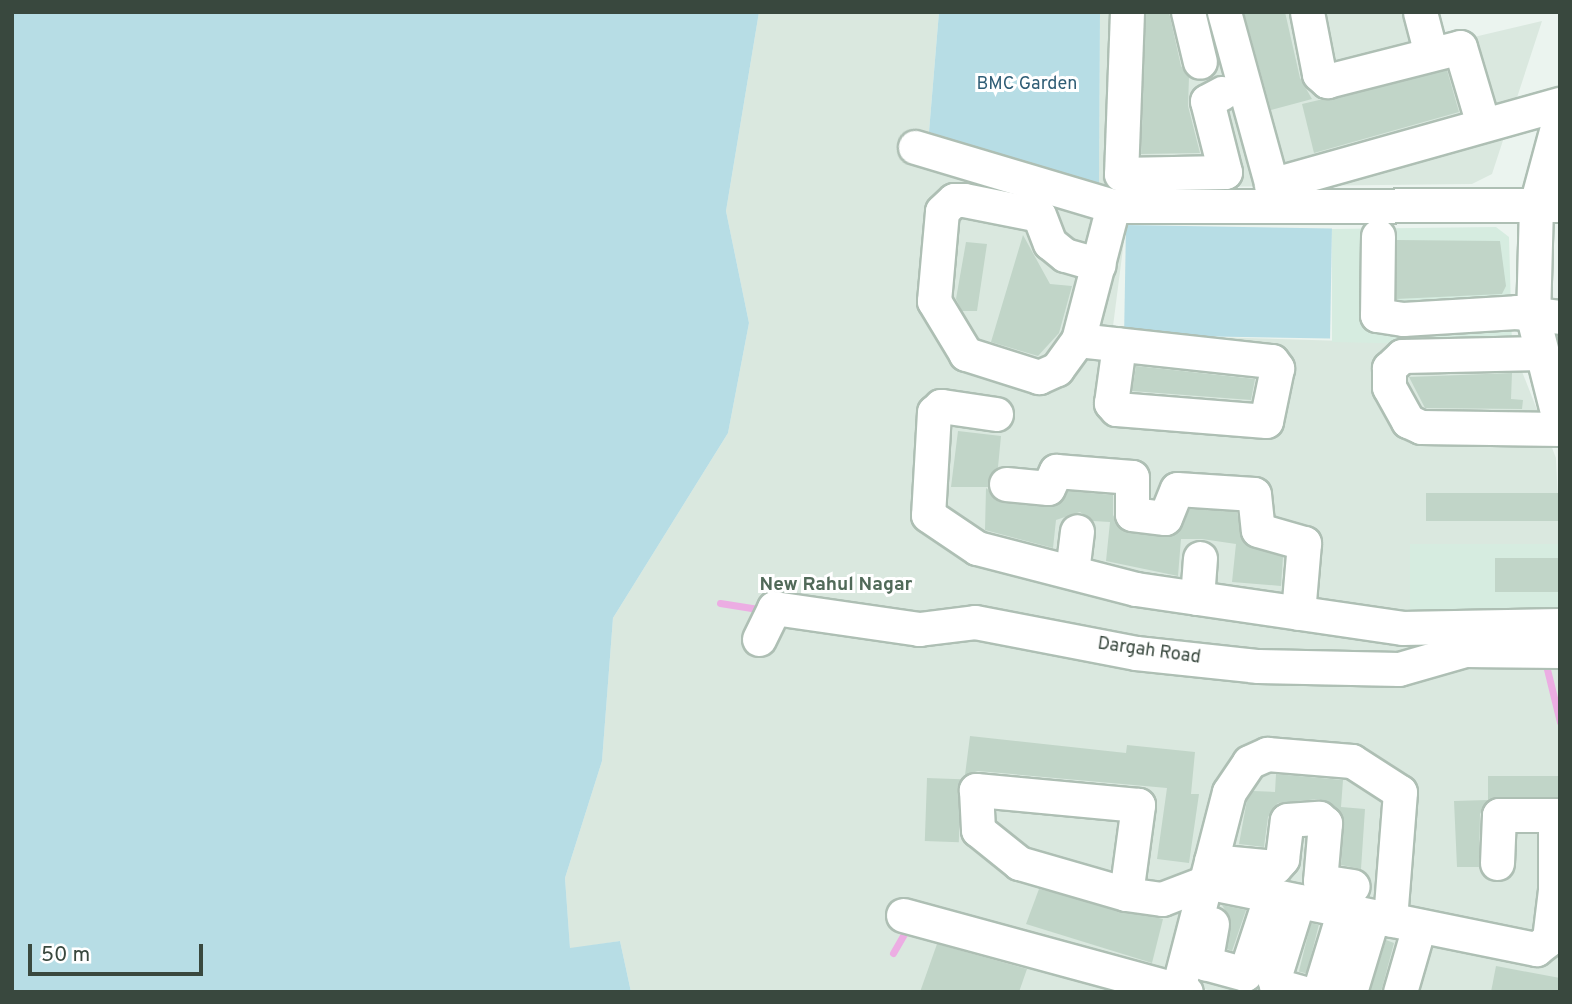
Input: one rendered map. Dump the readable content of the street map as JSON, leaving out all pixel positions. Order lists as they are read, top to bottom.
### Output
{
  "streets": {
    "street": ["Dargah Road"]
  },
  "districts": ["New Rahul Nagar"],
  "parks": ["BMC Garden"],
  "scale_bar": "50 m"
}
